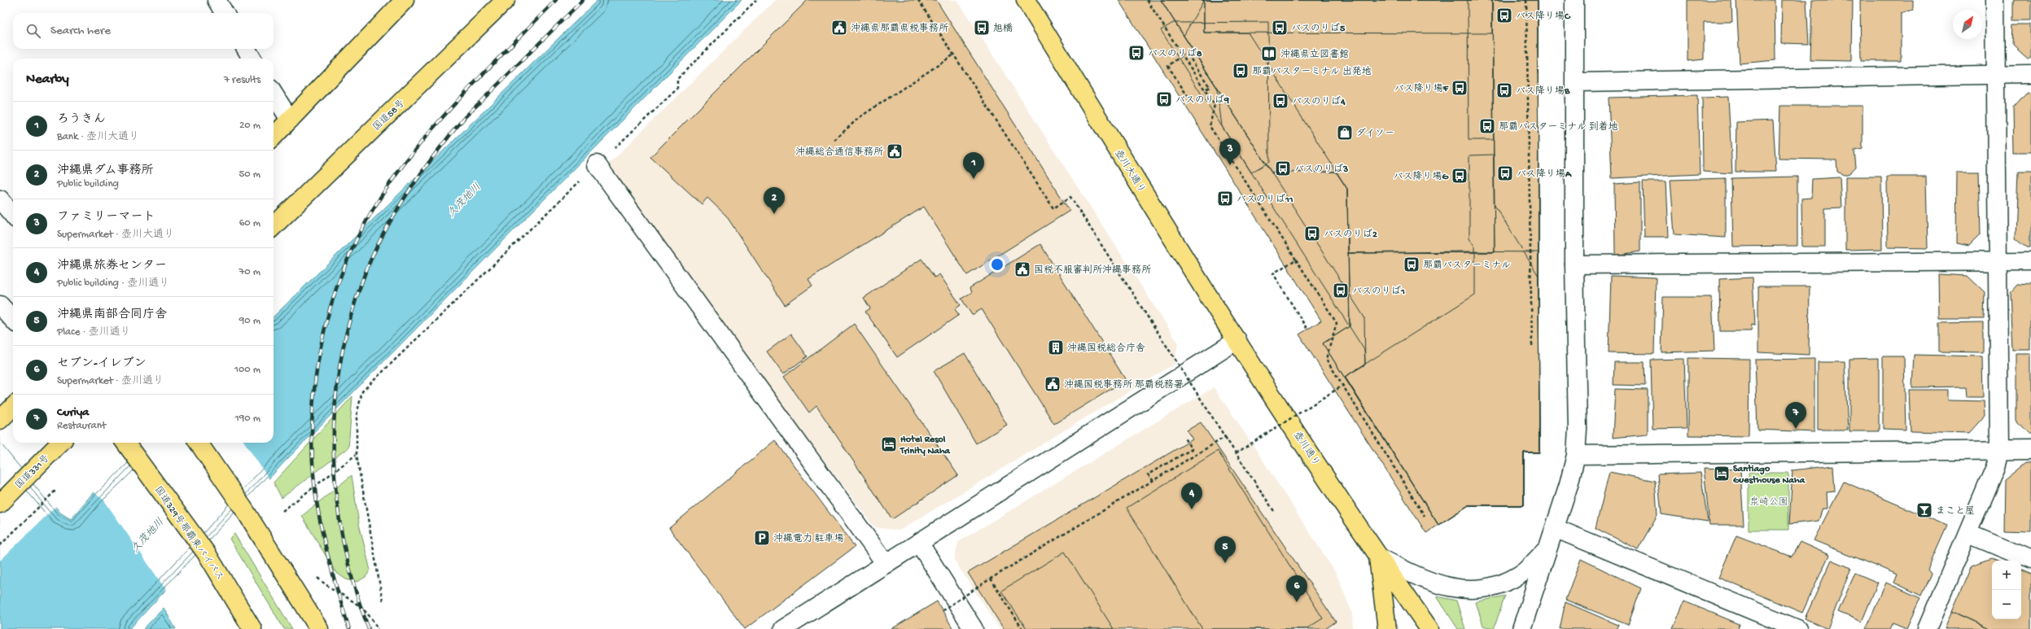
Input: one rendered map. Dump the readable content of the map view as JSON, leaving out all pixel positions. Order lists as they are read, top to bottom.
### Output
{
  "streets": {
    "highway": [
      "国道58号",
      "壺川大通り",
      "壺川通り",
      "国道331号",
      "国道329号那覇東バイパス"
    ]
  },
  "crossings": [
    ["壺川大通り", "壺川通り"]
  ],
  "water": ["久茂地川"],
  "parks": ["泉崎公園"],
  "places": {
    "bus stop": [
      "バス降り場C",
      "旭橋",
      "バスのりば5",
      "バスのりば8",
      "那覇バスターミナル 出発地",
      "バス降り場F",
      "バス降り場B",
      "バスのりば9",
      "バスのりば4",
      "那覇バスターミナル 到着地",
      "バスのりば3",
      "バス降り場A",
      "バス降り場G",
      "バスのりば11",
      "バスのりば2",
      "那覇バスターミナル",
      "バスのりば1"
    ],
    "public building": [
      "沖縄県那覇県税事務所",
      "沖縄総合通信事務所",
      "国税不服審判所沖縄事務所",
      "沖縄国税事務所 那覇税務署"
    ],
    "library": ["沖縄県立図書館"],
    "shop": ["ダイソー"],
    "building": ["沖縄国税総合庁舎"],
    "hotel": ["Hotel Resol Trinity Naha", "Santiago Guesthouse Naha"],
    "bar": ["まこと屋"],
    "parking": ["沖縄電力 駐車場"]
  },
  "north": "top right",
  "page": {
    "search": "Search here",
    "heading": ["Nearby", "7 results"],
    "list": [
      {
        "mark": "1",
        "name": "ろうきん",
        "note": "Bank · 壺川大通り",
        "value": "20 m"
      },
      {
        "mark": "2",
        "name": "沖縄県ダム事務所",
        "note": "Public building",
        "value": "50 m"
      },
      {
        "mark": "3",
        "name": "ファミリーマート",
        "note": "Supermarket · 壺川大通り",
        "value": "60 m"
      },
      {
        "mark": "4",
        "name": "沖縄県旅券センター",
        "note": "Public building · 壺川通り",
        "value": "70 m"
      },
      {
        "mark": "5",
        "name": "沖縄県南部合同庁舎",
        "note": "Place · 壺川通り",
        "value": "90 m"
      },
      {
        "mark": "6",
        "name": "セブン-イレブン",
        "note": "Supermarket · 壺川通り",
        "value": "100 m"
      },
      {
        "mark": "7",
        "name": "Curiya",
        "note": "Restaurant",
        "value": "190 m"
      }
    ],
    "pins": [
      "3",
      "1",
      "2",
      "7",
      "4",
      "5",
      "6"
    ],
    "map_buttons": ["+", "−"]
  }
}
